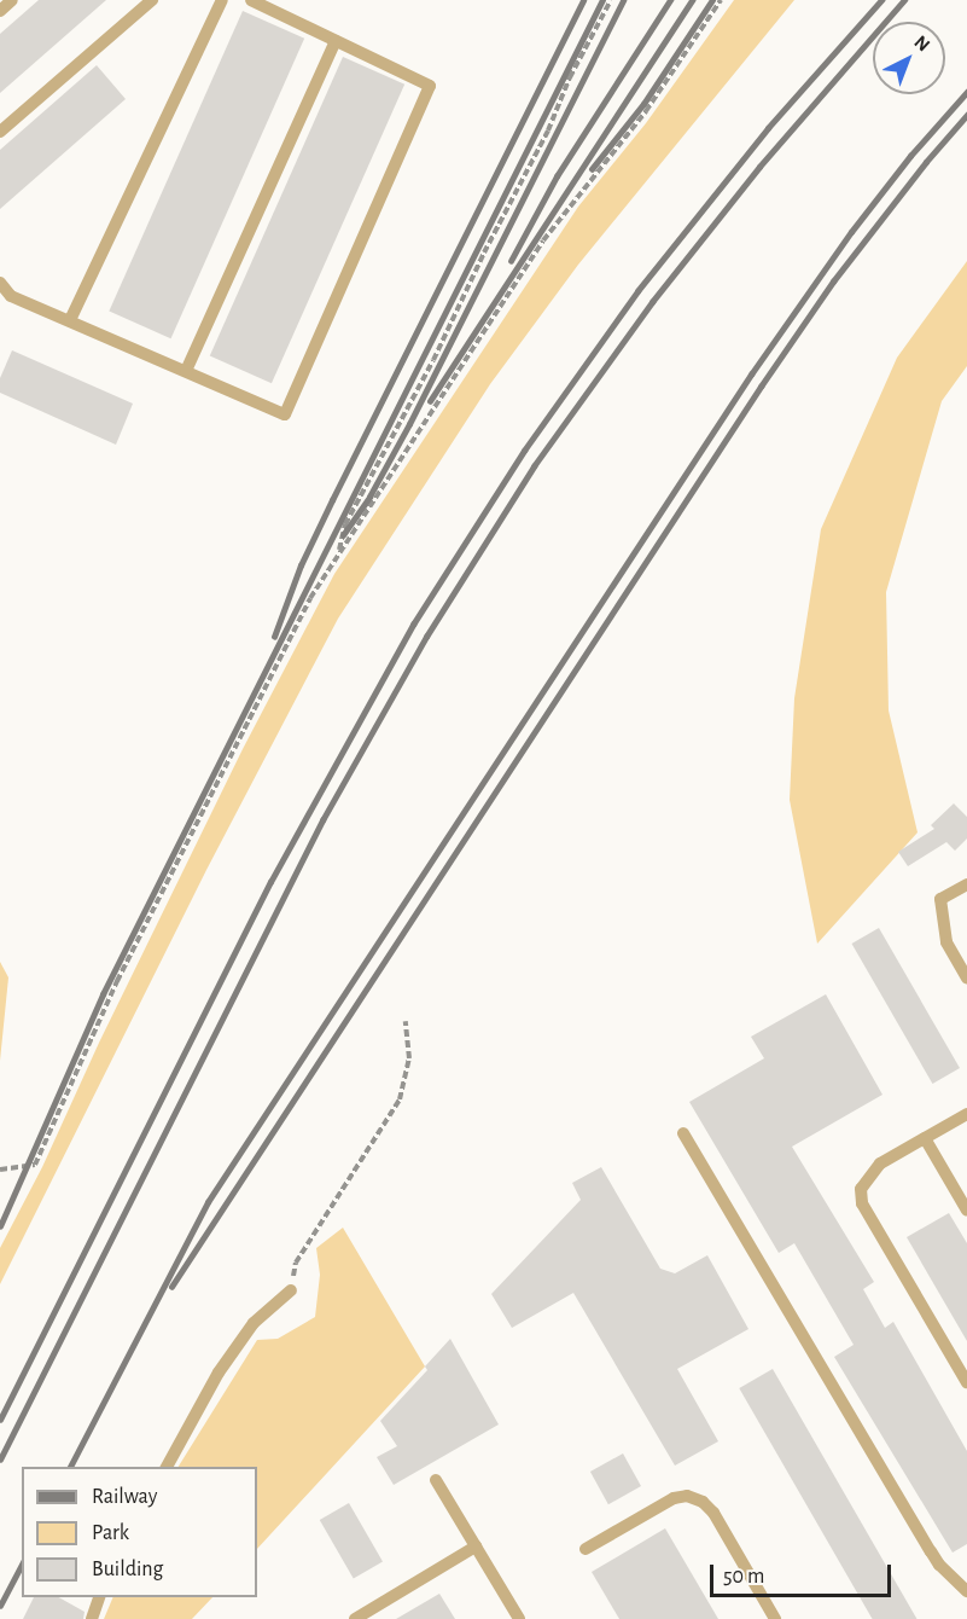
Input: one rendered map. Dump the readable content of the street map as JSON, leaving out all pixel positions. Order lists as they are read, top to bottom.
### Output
{
  "legend": ["Railway", "Park", "Building"],
  "scale_bar": "50 m",
  "north": "top right"
}
